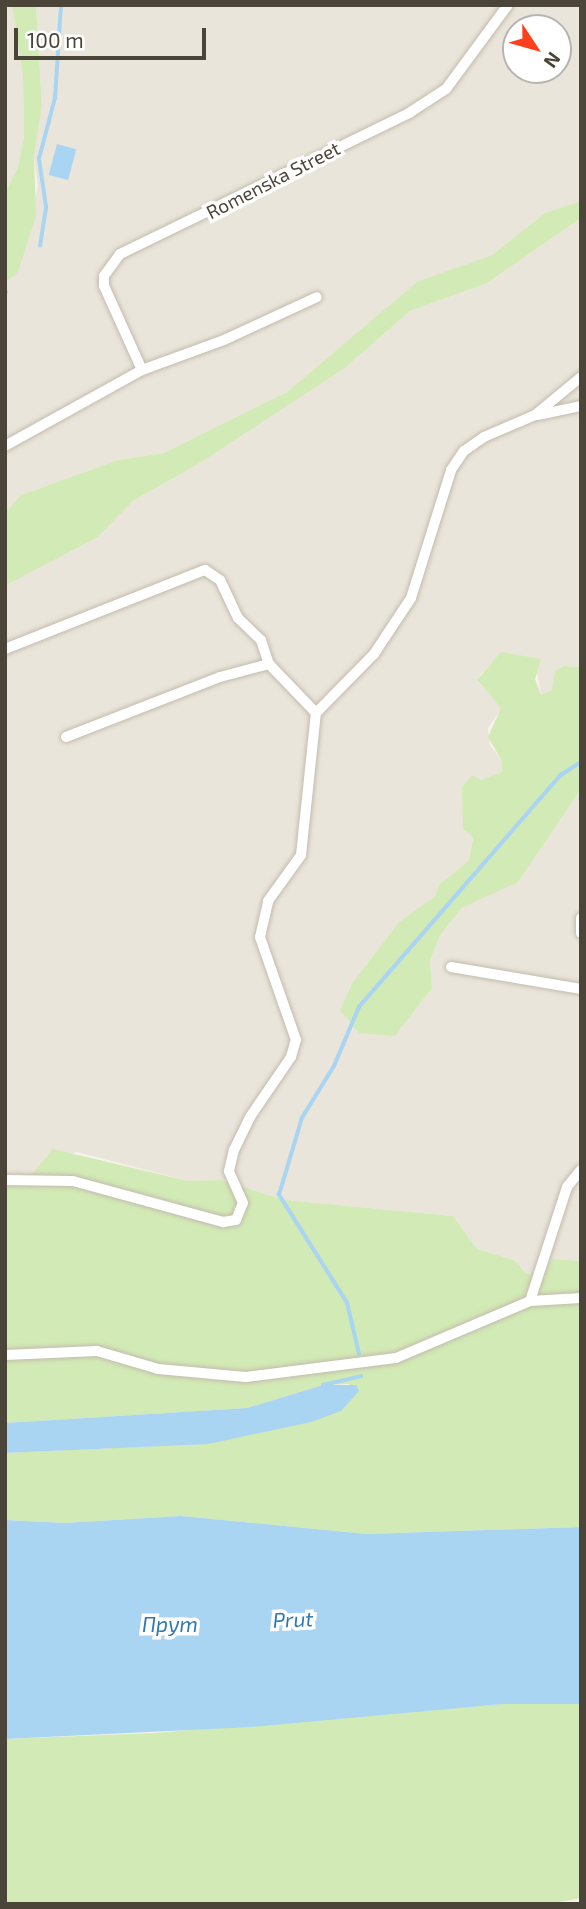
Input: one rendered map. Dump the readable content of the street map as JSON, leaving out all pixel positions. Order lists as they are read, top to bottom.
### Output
{
  "streets": {
    "street": ["Romenska Street"]
  },
  "water": ["Prut", "Прут"],
  "scale_bar": "100 m",
  "north": "bottom right"
}
